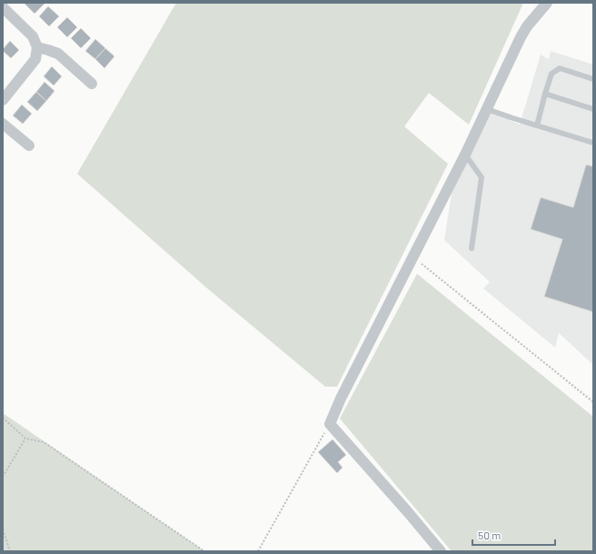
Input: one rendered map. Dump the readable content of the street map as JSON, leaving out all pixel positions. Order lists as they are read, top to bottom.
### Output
{
  "scale_bar": "50 m"
}
